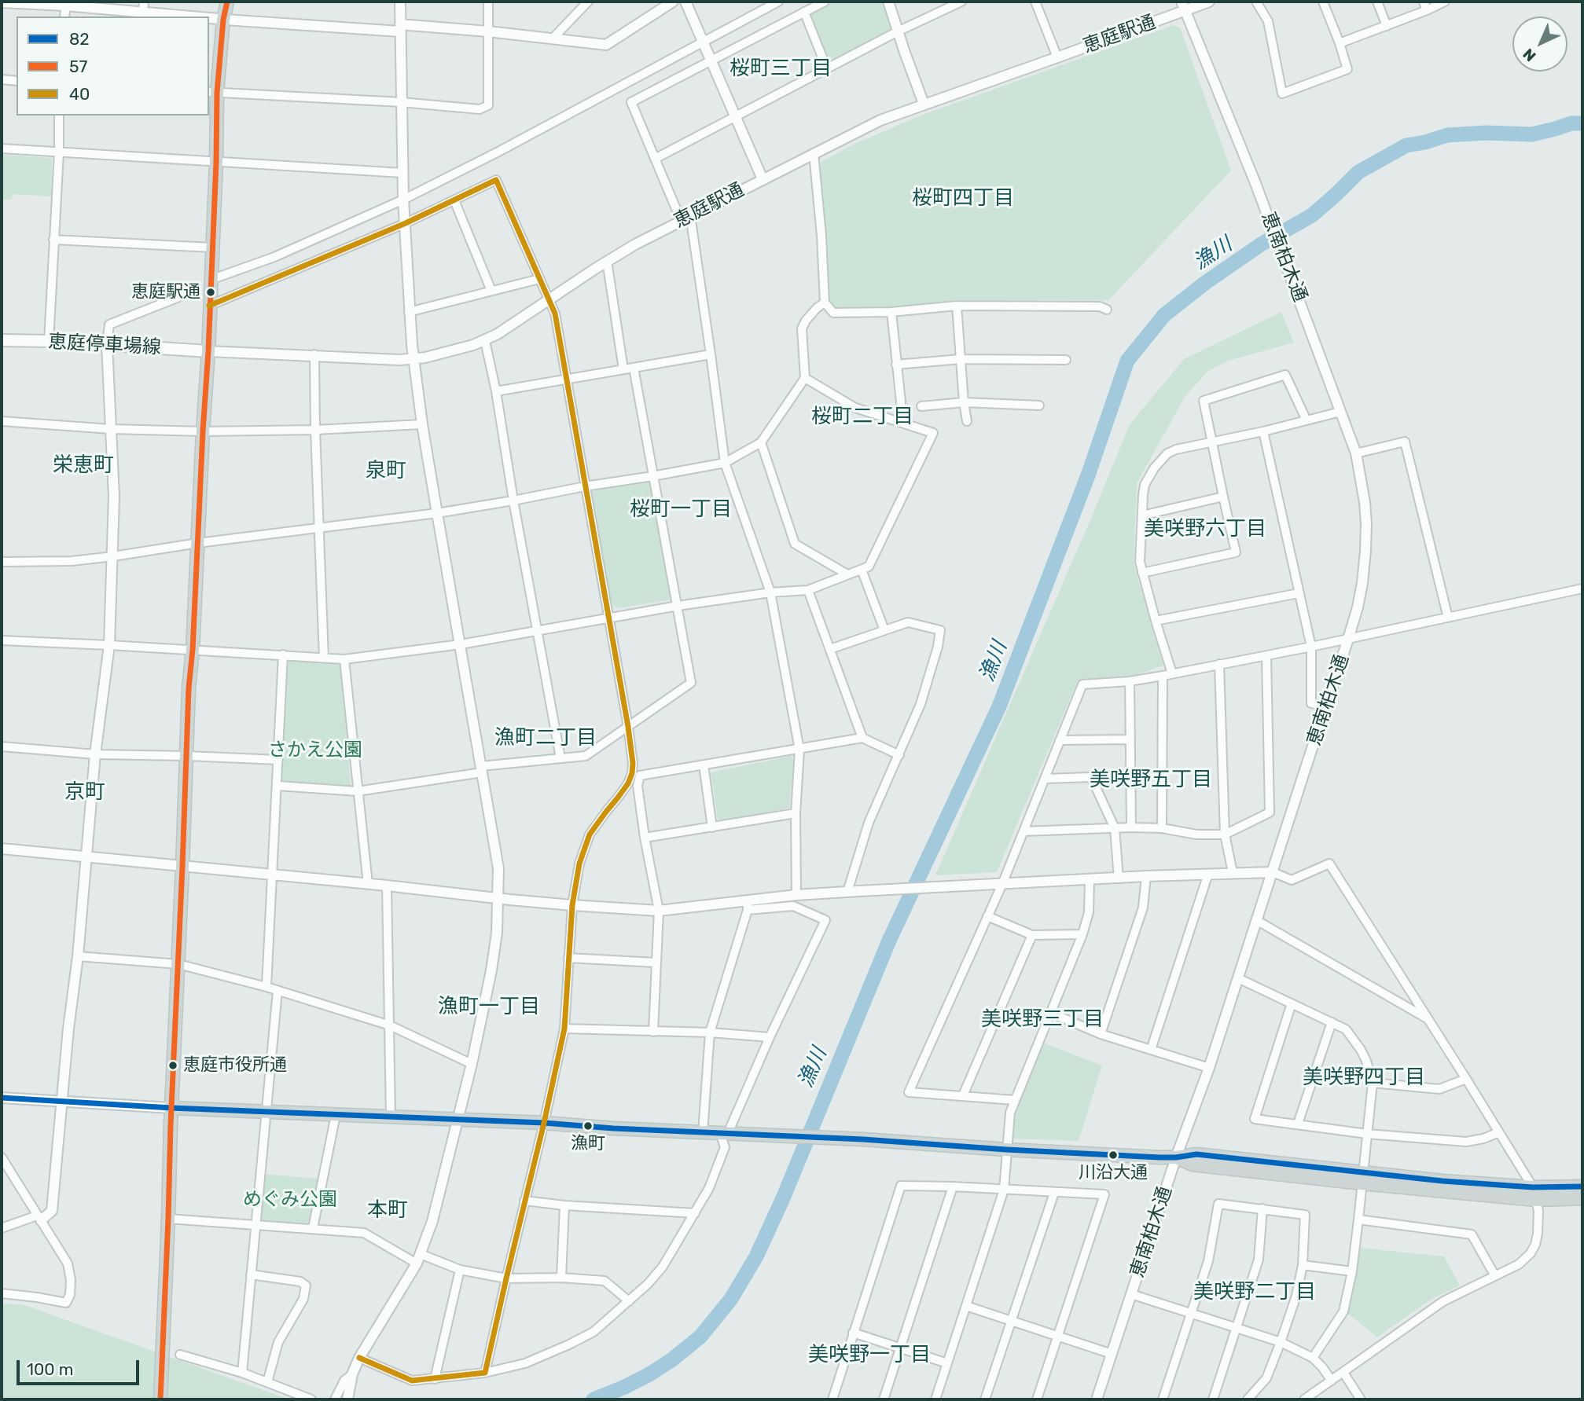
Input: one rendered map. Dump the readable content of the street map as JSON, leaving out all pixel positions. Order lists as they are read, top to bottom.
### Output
{
  "streets": {
    "main road": ["恵庭停車場線"],
    "street": ["恵庭駅通", "恵南柏木通"]
  },
  "crossings": [
    ["恵庭駅通", "恵南柏木通"],
    ["恵庭駅通", "恵庭停車場線"]
  ],
  "districts": [
    "桜町三丁目",
    "桜町四丁目",
    "桜町二丁目",
    "栄恵町",
    "泉町",
    "桜町一丁目",
    "美咲野六丁目",
    "漁町二丁目",
    "美咲野五丁目",
    "京町",
    "漁町一丁目",
    "美咲野三丁目",
    "美咲野四丁目",
    "本町",
    "美咲野二丁目",
    "美咲野一丁目"
  ],
  "water": ["漁川"],
  "parks": ["さかえ公園", "めぐみ公園"],
  "places": [
    "恵庭駅通",
    "恵庭市役所通",
    "漁町",
    "川沿大通"
  ],
  "lines": ["transit line 57", "transit line 40", "transit line 82"],
  "legend": ["82", "57", "40"],
  "scale_bar": "100 m",
  "north": "bottom left"
}
